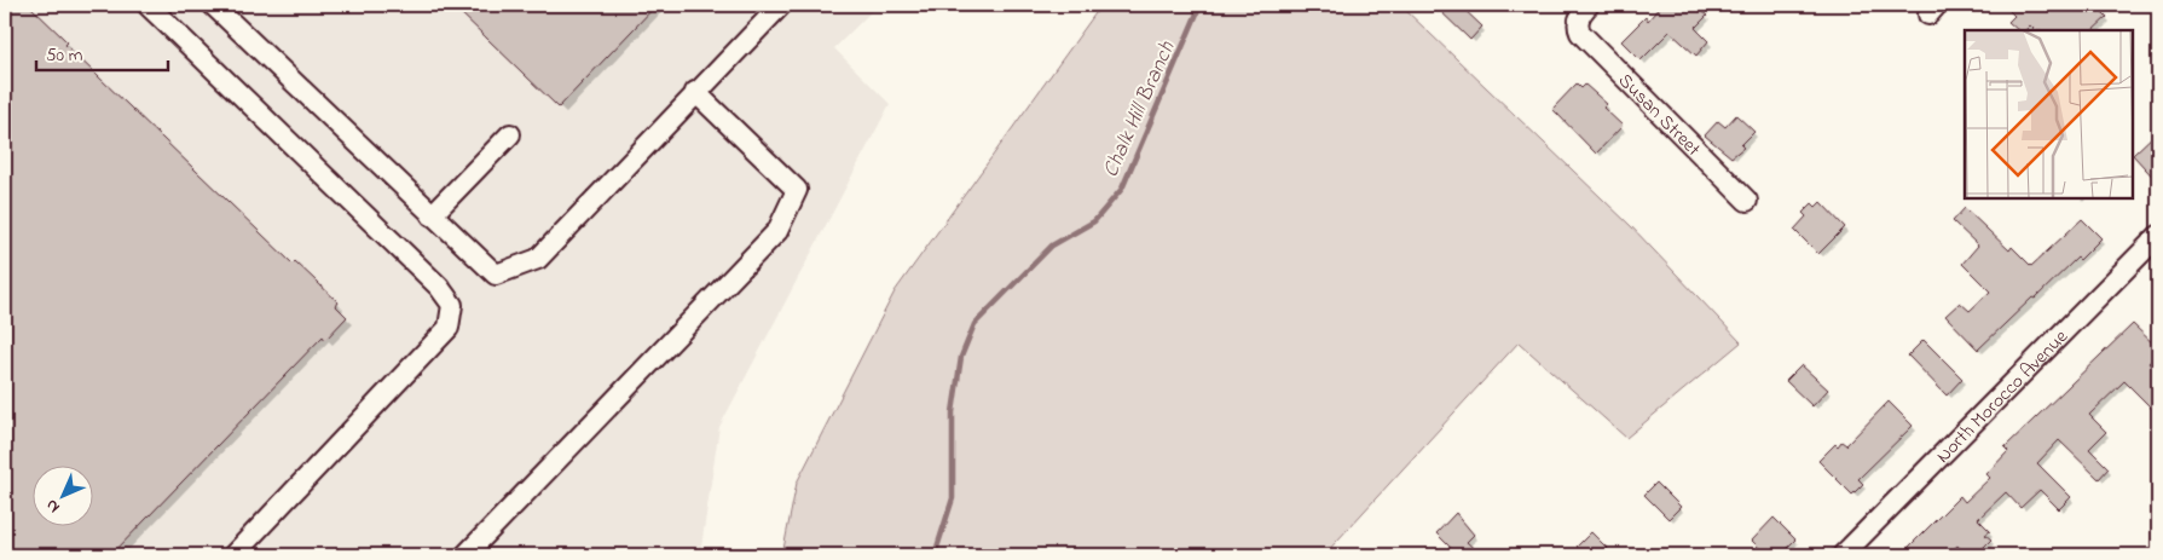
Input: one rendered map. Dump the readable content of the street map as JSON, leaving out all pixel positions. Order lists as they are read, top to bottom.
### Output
{
  "streets": {
    "street": ["Susan Street", "North Morocco Avenue"]
  },
  "water": ["Chalk Hill Branch"],
  "scale_bar": "50 m",
  "north": "bottom left"
}
